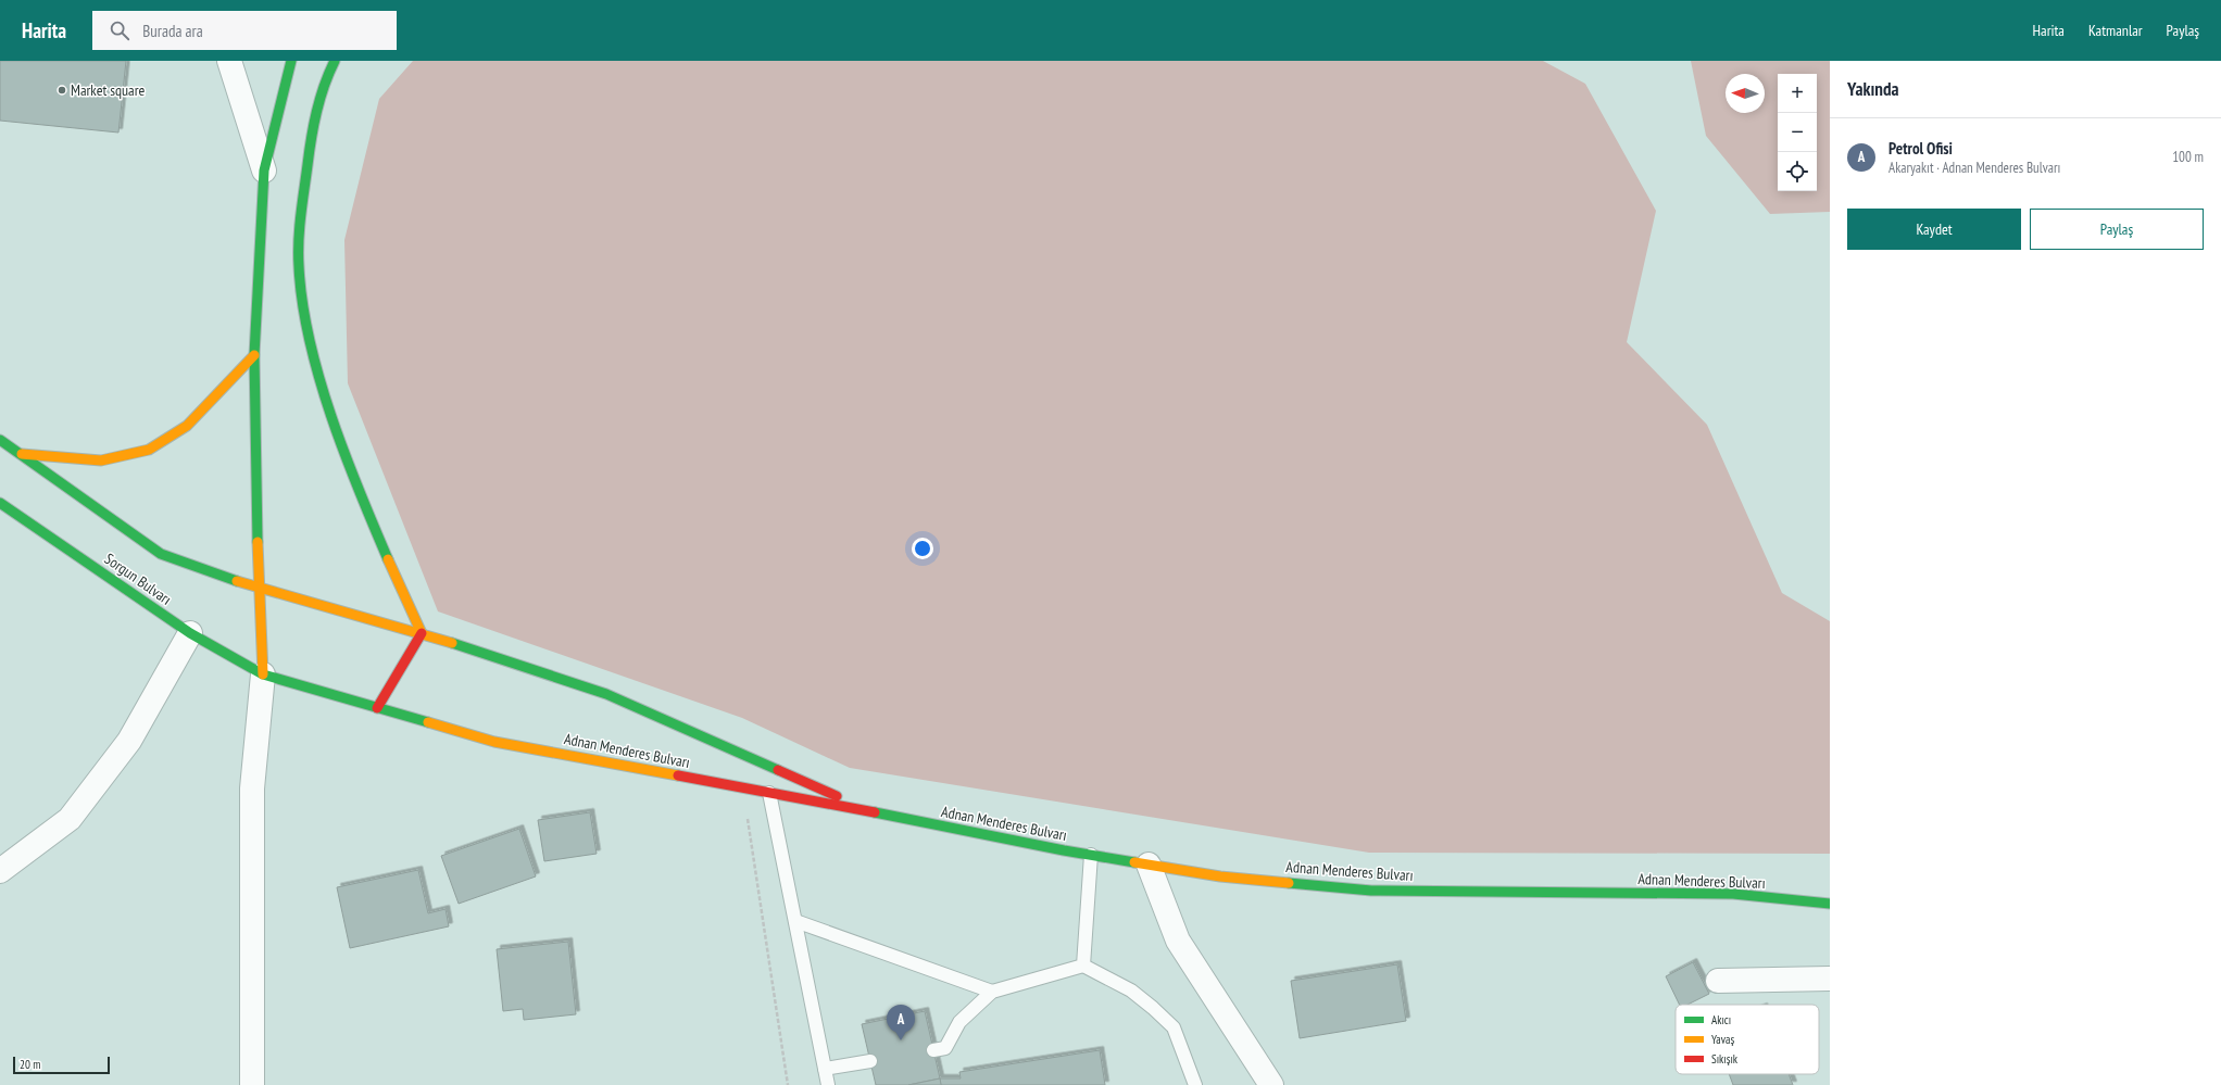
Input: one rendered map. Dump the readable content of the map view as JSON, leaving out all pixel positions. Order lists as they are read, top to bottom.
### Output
{
  "streets": {
    "main road": ["Sorgun Bulvarı", "Adnan Menderes Bulvarı"]
  },
  "crossings": [
    ["Sorgun Bulvarı", "Adnan Menderes Bulvarı"]
  ],
  "places": ["Market square"],
  "legend": ["Akıcı", "Yavaş", "Sıkışık"],
  "scale_bar": "20 m",
  "north": "left",
  "page": {
    "header": "Harita",
    "search": "Burada ara",
    "nav": ["Harita", "Katmanlar", "Paylaş"],
    "heading": "Yakında",
    "map_buttons": ["+", "−"],
    "list": [
      {
        "mark": "A",
        "name": "Petrol Ofisi",
        "note": "Akaryakıt · Adnan Menderes Bulvarı",
        "value": "100 m"
      }
    ],
    "buttons": ["Kaydet", "Paylaş"],
    "pins": "A",
    "scale": "20 m"
  }
}
